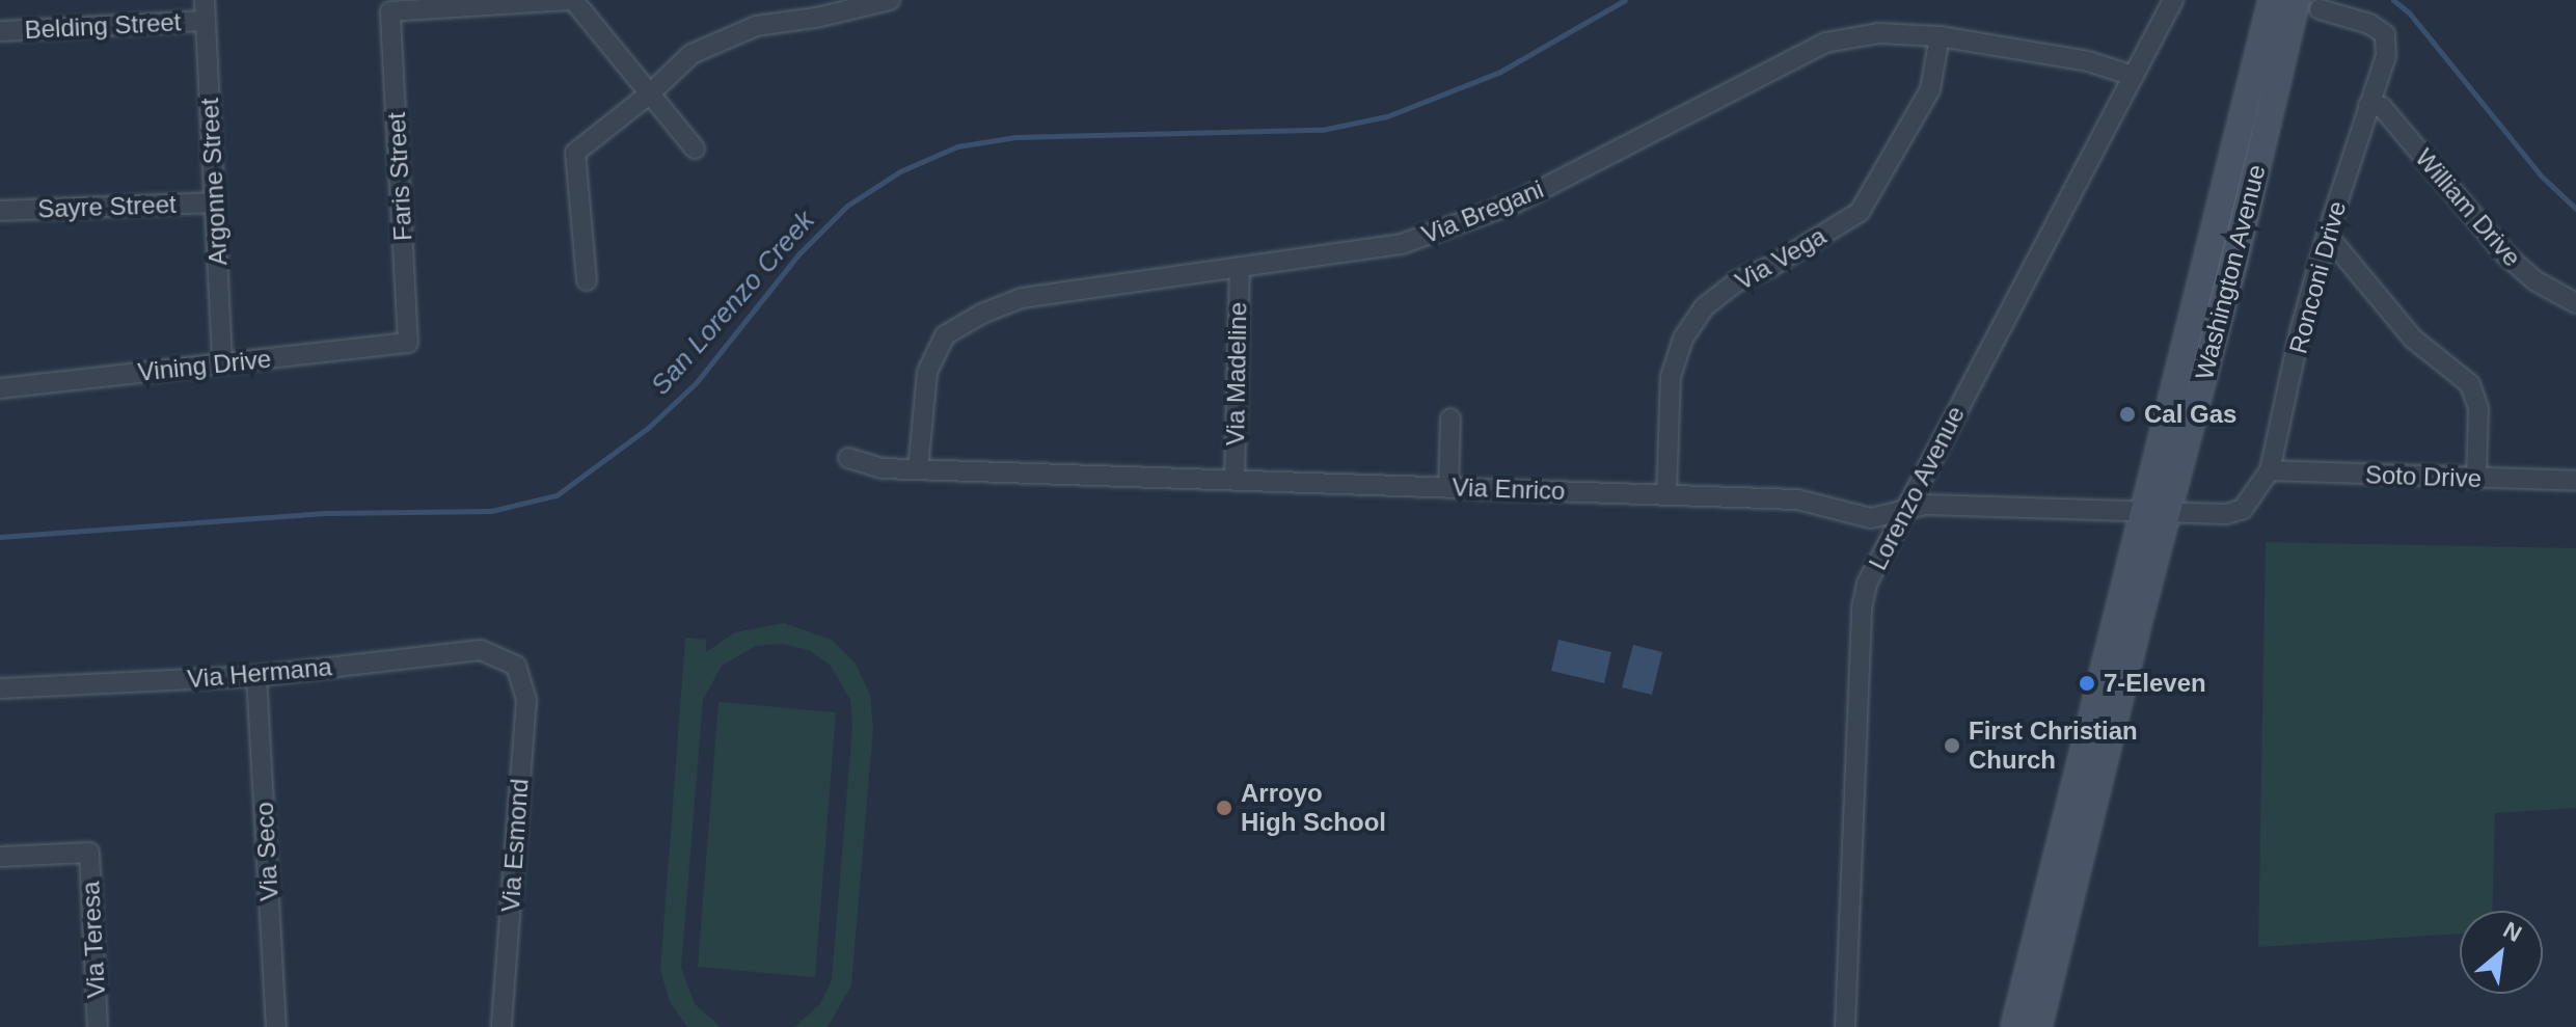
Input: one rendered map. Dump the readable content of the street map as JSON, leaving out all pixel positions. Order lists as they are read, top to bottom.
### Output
{
  "streets": {
    "main road": ["Washington Avenue"],
    "street": [
      "Belding Street",
      "Faris Street",
      "Argonne Street",
      "Sayre Street",
      "William Drive",
      "Via Bregani",
      "Via Vega",
      "Ronconi Drive",
      "Vining Drive",
      "Via Madeline",
      "Soto Drive",
      "Lorenzo Avenue",
      "Via Enrico",
      "Via Hermana",
      "Via Esmond",
      "Via Seco",
      "Via Teresa"
    ]
  },
  "crossings": [
    ["Belding Street", "Argonne Street"],
    ["Faris Street", "Vining Drive"],
    ["Argonne Street", "Sayre Street"],
    ["Argonne Street", "Vining Drive"],
    ["William Drive", "Ronconi Drive"],
    ["Via Bregani", "Via Vega"],
    ["Via Bregani", "Via Madeline"],
    ["Via Bregani", "Lorenzo Avenue"],
    ["Via Bregani", "Via Enrico"],
    ["Via Vega", "Via Enrico"],
    ["Washington Avenue", "Ronconi Drive"],
    ["Washington Avenue", "Via Enrico"],
    ["Ronconi Drive", "Soto Drive"],
    ["Ronconi Drive", "Via Enrico"],
    ["Via Madeline", "Via Enrico"],
    ["Lorenzo Avenue", "Via Enrico"],
    ["Via Hermana", "Via Esmond"],
    ["Via Hermana", "Via Seco"]
  ],
  "water": ["San Lorenzo Creek"],
  "places": [
    "Cal Gas",
    "7-Eleven",
    "First Christian Church",
    "Arroyo High School"
  ],
  "north": "top right"
}
